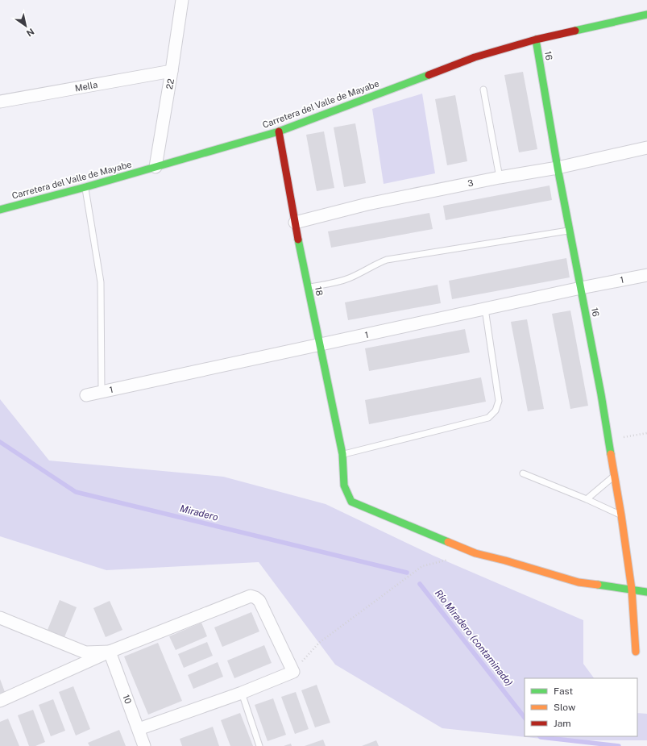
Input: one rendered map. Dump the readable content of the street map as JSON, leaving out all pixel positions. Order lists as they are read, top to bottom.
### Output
{
  "streets": {
    "street": [
      "16",
      "22",
      "Mella",
      "Carretera del Valle de Mayabe",
      "3",
      "1",
      "18",
      "10"
    ]
  },
  "crossings": [
    ["16", "Carretera del Valle de Mayabe"],
    ["16", "3"],
    ["16", "1"],
    ["16", "18"],
    ["22", "Mella"],
    ["22", "Carretera del Valle de Mayabe"],
    ["Carretera del Valle de Mayabe", "18"],
    ["3", "18"],
    ["1", "18"]
  ],
  "water": ["Miradero", "Río Miradero (contaminado)"],
  "legend": ["Fast", "Slow", "Jam"],
  "north": "bottom right"
}
